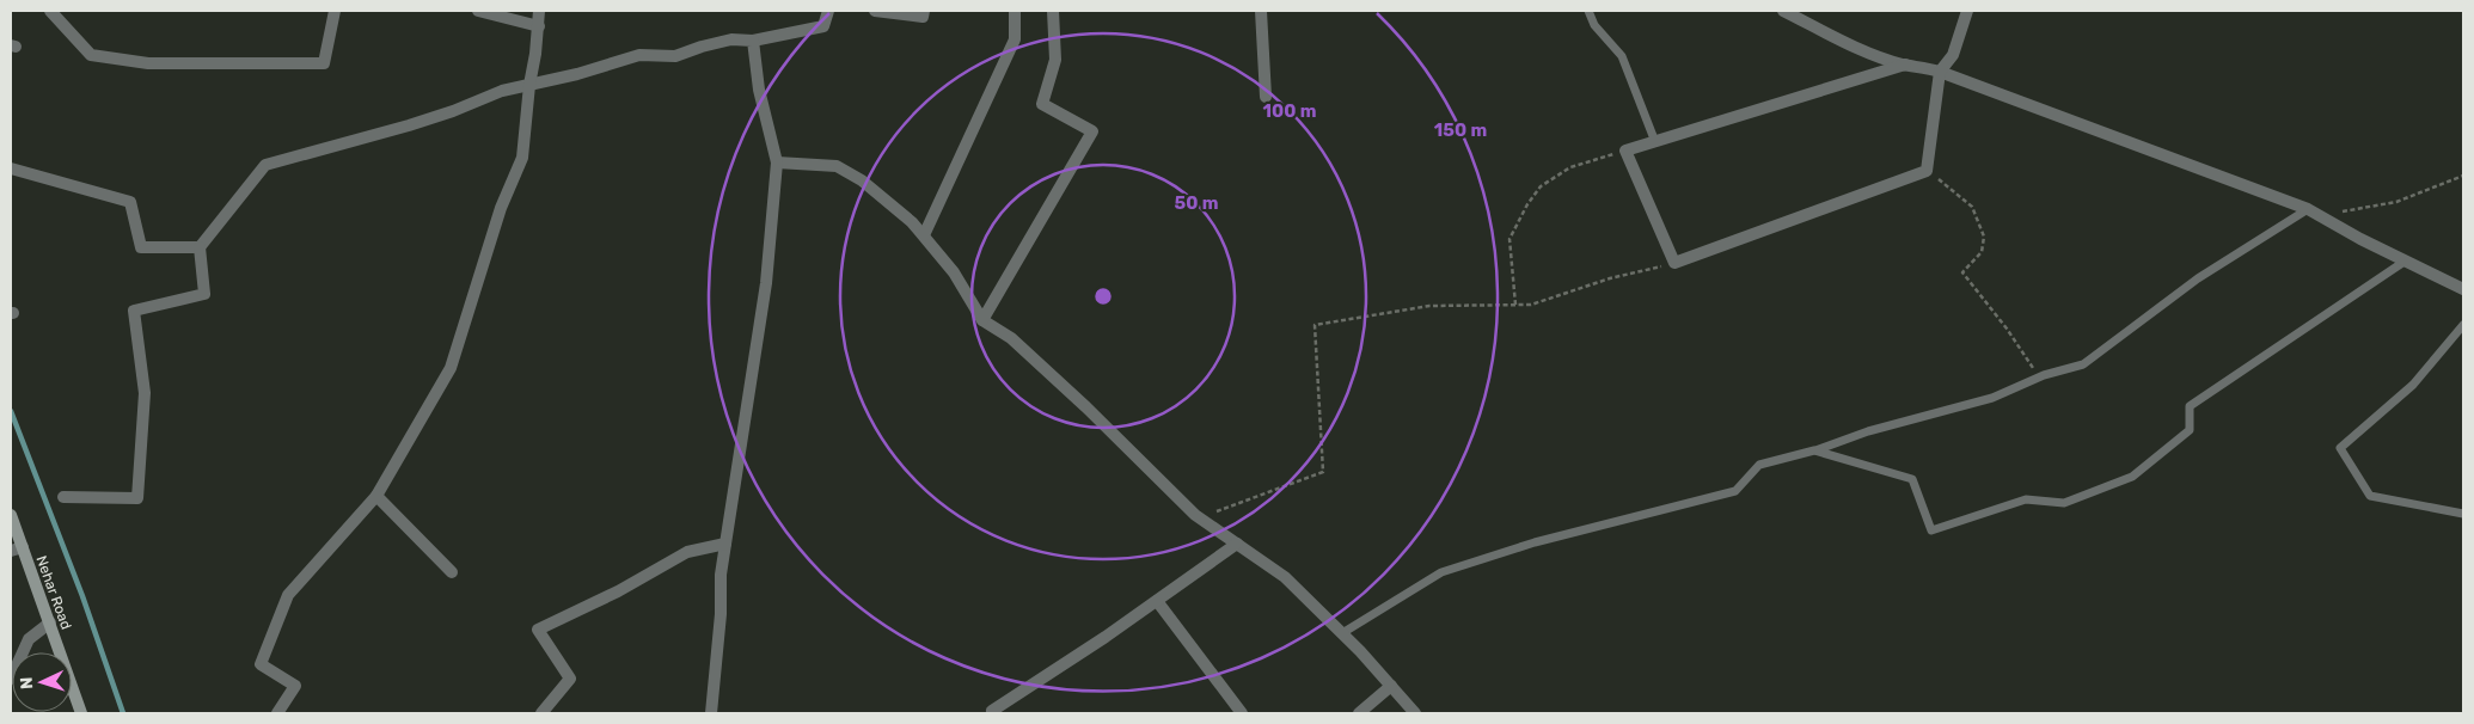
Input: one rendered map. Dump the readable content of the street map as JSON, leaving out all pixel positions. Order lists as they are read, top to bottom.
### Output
{
  "streets": {
    "main road": ["Nehar Road"]
  },
  "north": "left",
  "rings": ["100 m", "150 m", "50 m"]
}
